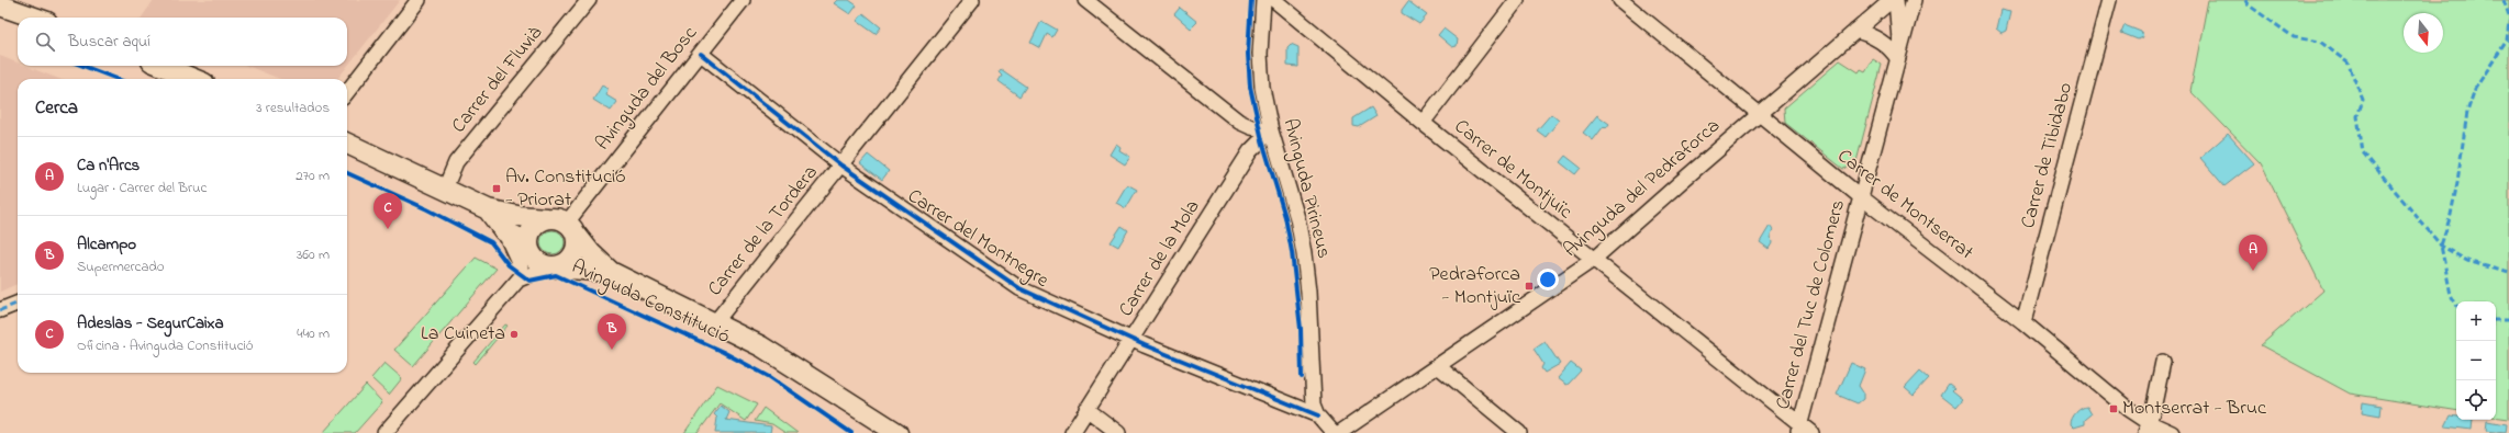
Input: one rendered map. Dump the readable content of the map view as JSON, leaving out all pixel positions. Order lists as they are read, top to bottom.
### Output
{
  "streets": {
    "street": [
      "Carrer del Fluvià",
      "Avinguda del Bosc",
      "Carrer de Tibidabo",
      "Carrer de Montjuïc",
      "Avinguda Pirineus",
      "Avinguda del Pedraforca",
      "Carrer de Montserrat",
      "Carrer de la Tordera",
      "Carrer del Montnegre",
      "Carrer de la Mola",
      "Avinguda Constitució",
      "Carrer del Tuc de Colomers"
    ]
  },
  "crossings": [
    ["Avinguda del Bosc", "Carrer del Montnegre"],
    ["Avinguda del Bosc", "Avinguda Constitució"],
    ["Carrer de Tibidabo", "Carrer de Montserrat"],
    ["Carrer de Montjuïc", "Avinguda del Pedraforca"],
    ["Carrer de Montjuïc", "Carrer del Tuc de Colomers"],
    ["Avinguda Pirineus", "Carrer del Montnegre"],
    ["Avinguda Pirineus", "Carrer de la Mola"],
    ["Avinguda del Pedraforca", "Carrer de Montserrat"],
    ["Carrer de Montserrat", "Carrer del Tuc de Colomers"],
    ["Carrer de la Tordera", "Carrer del Montnegre"],
    ["Carrer de la Tordera", "Avinguda Constitució"],
    ["Carrer del Montnegre", "Carrer de la Mola"]
  ],
  "places": {
    "transit": ["Av. Constitució - Priorat", "Pedraforca - Montjuïc", "Montserrat - Bruc"],
    "other": ["La Cuineta"]
  },
  "north": "bottom",
  "page": {
    "search": "Buscar aquí",
    "heading": ["Cerca", "3 resultados"],
    "list": [
      {
        "mark": "A",
        "name": "Ca n'Arcs",
        "note": "Lugar · Carrer del Bruc",
        "value": "270 m"
      },
      {
        "mark": "B",
        "name": "Alcampo",
        "note": "Supermercado",
        "value": "360 m"
      },
      {
        "mark": "C",
        "name": "Adeslas - SegurCaixa",
        "note": "Oficina · Avinguda Constitució",
        "value": "440 m"
      }
    ],
    "pins": ["C", "A", "B"],
    "map_buttons": ["+", "−"]
  }
}
